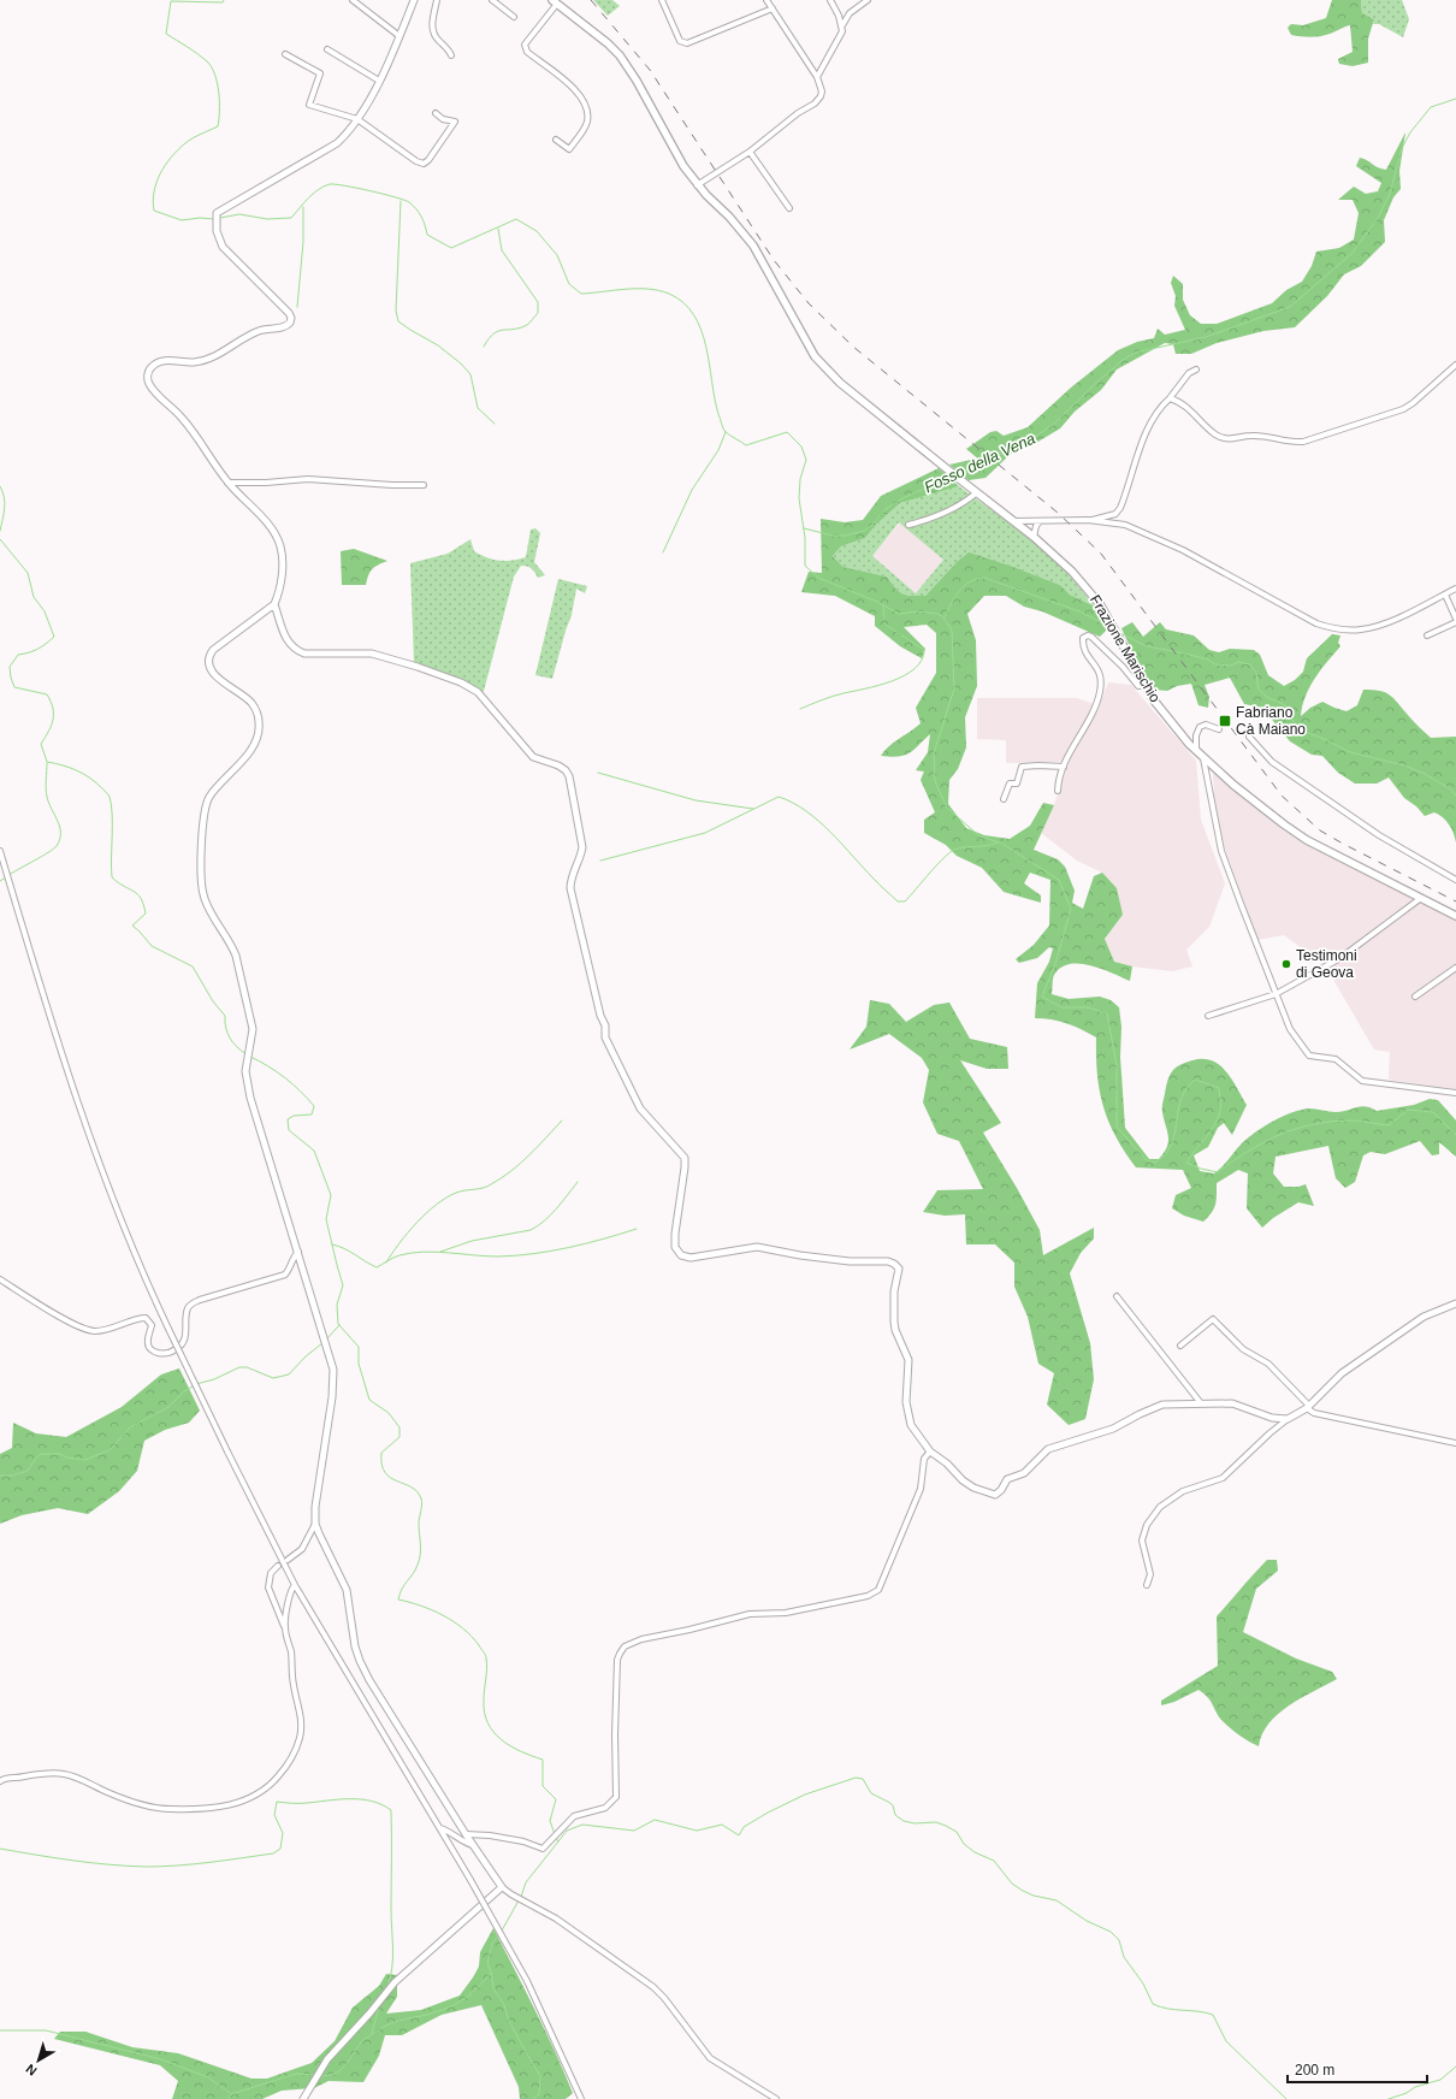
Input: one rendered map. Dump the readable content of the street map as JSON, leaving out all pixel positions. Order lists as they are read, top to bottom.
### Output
{
  "streets": {
    "main road": ["Frazione Marischio"]
  },
  "water": ["Fosso della Vena"],
  "places": {
    "transit": ["Fabriano Cà Maiano"],
    "other": ["Testimoni di Geova"]
  },
  "scale_bar": "200 m",
  "north": "bottom left"
}
